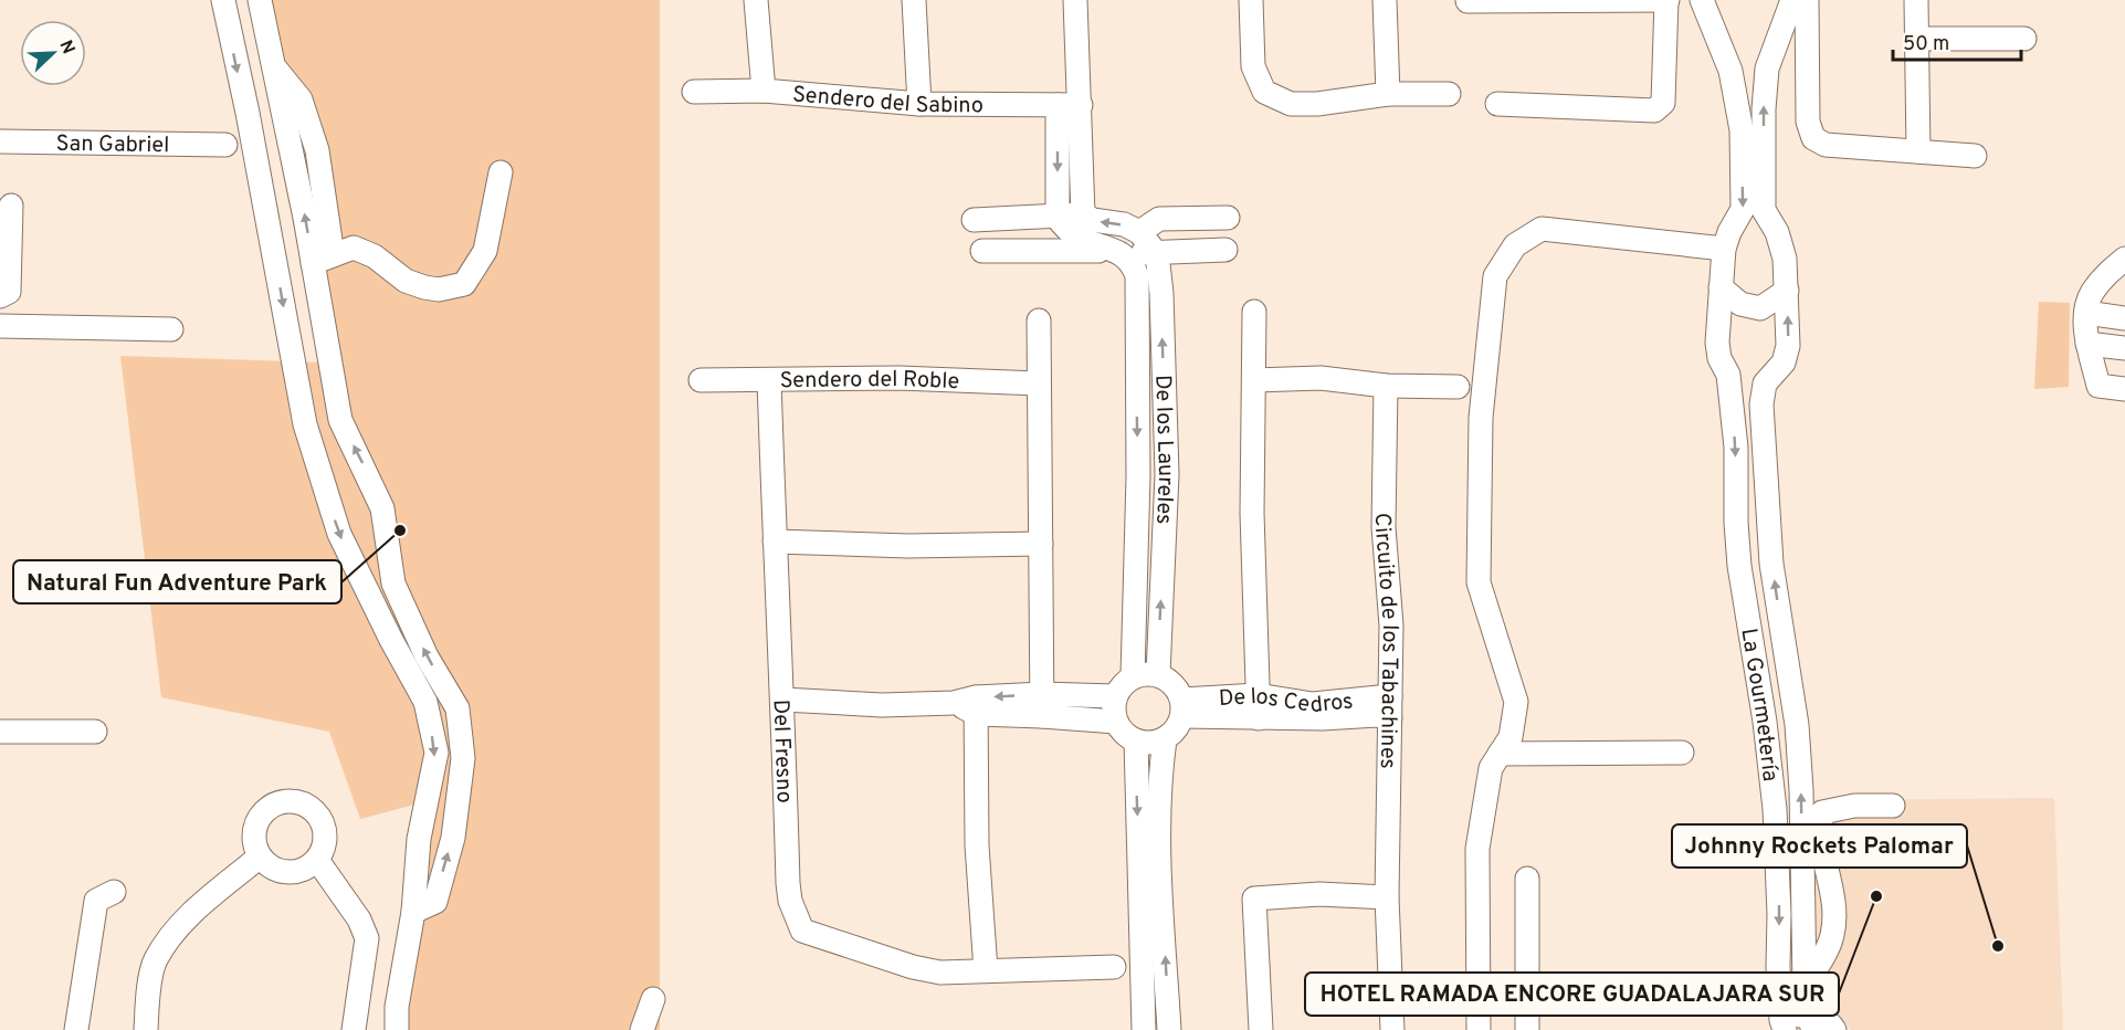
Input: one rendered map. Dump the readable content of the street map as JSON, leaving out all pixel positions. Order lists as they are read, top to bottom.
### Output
{
  "streets": {
    "street": [
      "Sendero del Sabino",
      "San Gabriel",
      "Sendero del Roble",
      "De los Laureles",
      "Circuito de los Tabachines",
      "De los Cedros",
      "La Gourmetería",
      "Del Fresno"
    ]
  },
  "crossings": [
    ["Sendero del Roble", "Del Fresno"],
    ["De los Laureles", "De los Cedros"],
    ["Circuito de los Tabachines", "De los Cedros"]
  ],
  "places": ["Natural Fun Adventure Park", "HOTEL RAMADA ENCORE GUADALAJARA SUR", "Johnny Rockets Palomar"],
  "scale_bar": "50 m",
  "north": "top right"
}
